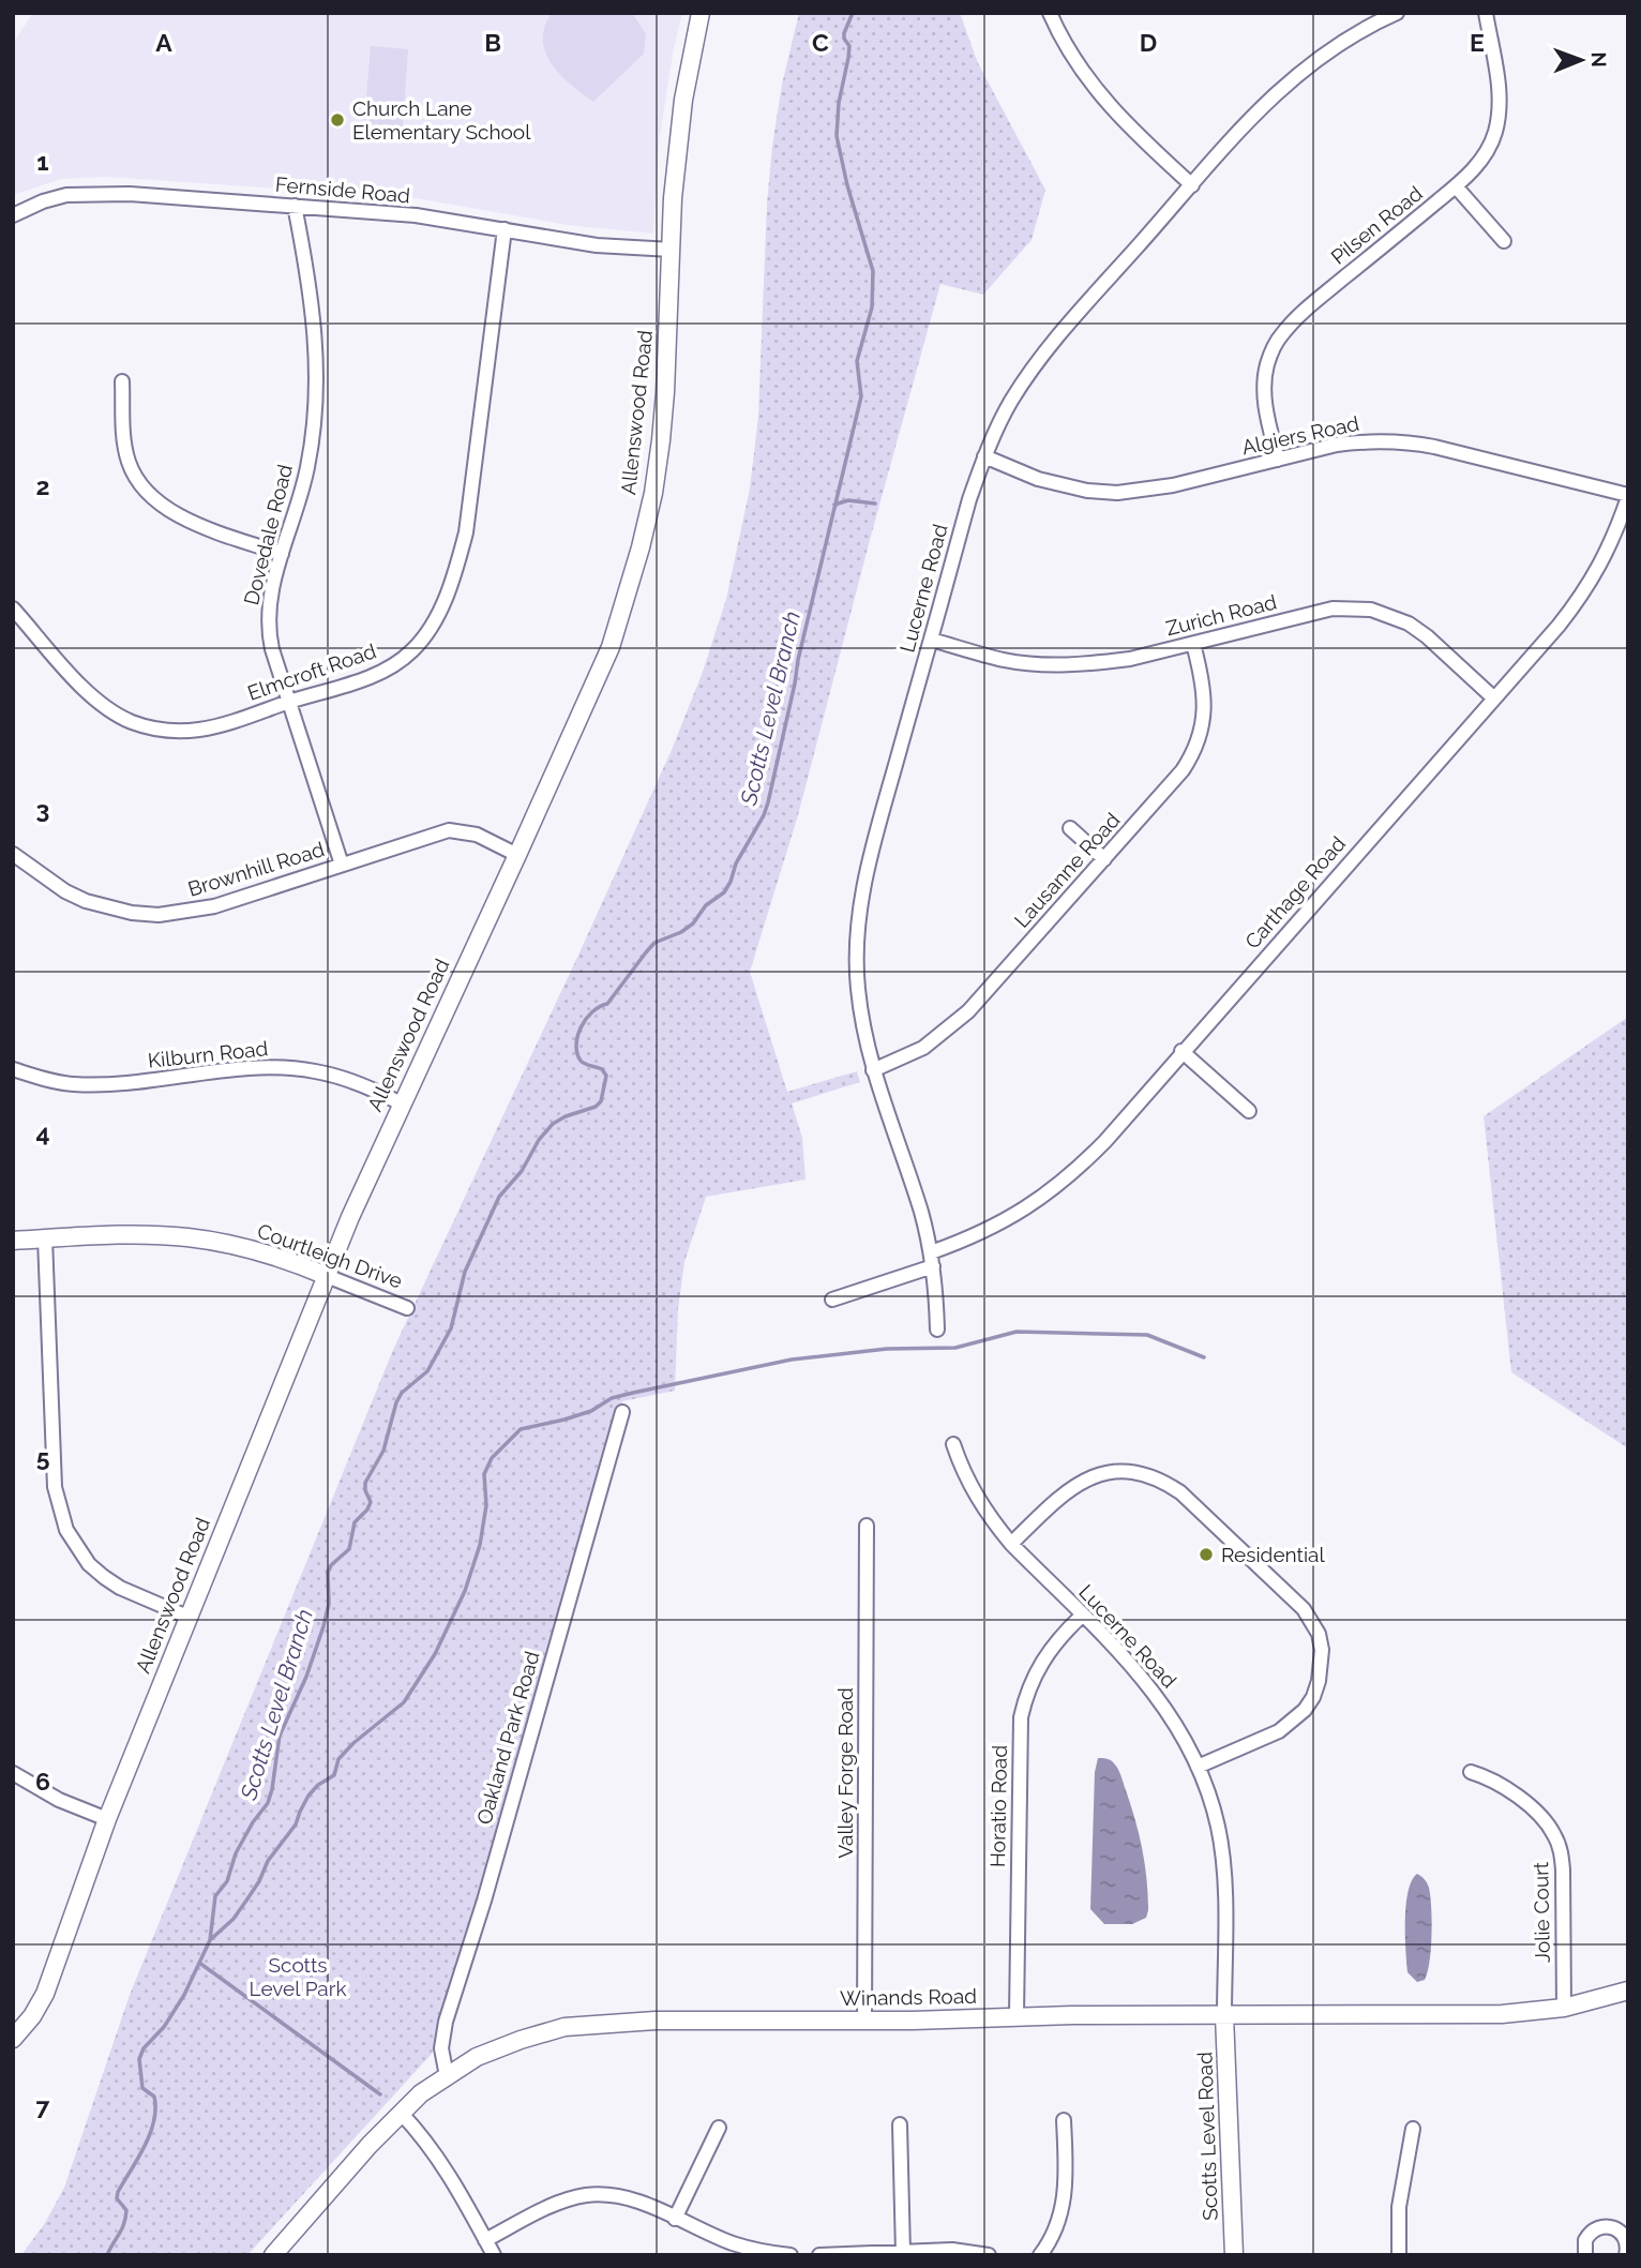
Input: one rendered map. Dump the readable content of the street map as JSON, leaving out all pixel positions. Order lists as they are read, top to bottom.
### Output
{
  "streets": {
    "street": [
      "Fernside Road",
      "Pilsen Road",
      "Allenswood Road",
      "Algiers Road",
      "Dovedale Road",
      "Lucerne Road",
      "Zurich Road",
      "Elmcroft Road",
      "Brownhill Road",
      "Lausanne Road",
      "Carthage Road",
      "Kilburn Road",
      "Courtleigh Drive",
      "Oakland Park Road",
      "Valley Forge Road",
      "Horatio Road",
      "Jolie Court",
      "Winands Road",
      "Scotts Level Road"
    ]
  },
  "crossings": [
    ["Fernside Road", "Allenswood Road"],
    ["Fernside Road", "Dovedale Road"],
    ["Fernside Road", "Elmcroft Road"],
    ["Pilsen Road", "Algiers Road"],
    ["Allenswood Road", "Brownhill Road"],
    ["Allenswood Road", "Kilburn Road"],
    ["Allenswood Road", "Courtleigh Drive"],
    ["Algiers Road", "Lucerne Road"],
    ["Algiers Road", "Carthage Road"],
    ["Dovedale Road", "Elmcroft Road"],
    ["Dovedale Road", "Brownhill Road"],
    ["Lucerne Road", "Zurich Road"],
    ["Lucerne Road", "Lausanne Road"],
    ["Lucerne Road", "Carthage Road"],
    ["Lucerne Road", "Horatio Road"],
    ["Lucerne Road", "Winands Road"],
    ["Lucerne Road", "Scotts Level Road"],
    ["Zurich Road", "Lausanne Road"],
    ["Zurich Road", "Carthage Road"],
    ["Oakland Park Road", "Winands Road"],
    ["Valley Forge Road", "Winands Road"],
    ["Horatio Road", "Winands Road"],
    ["Jolie Court", "Winands Road"],
    ["Winands Road", "Scotts Level Road"]
  ],
  "water": ["Scotts Level Branch"],
  "parks": ["Scotts Level Park"],
  "places": ["Church Lane Elementary School", "Residential"],
  "north": "right",
  "grid": {
    "columns": [
      "A",
      "B",
      "C",
      "D",
      "E"
    ],
    "rows": [
      "1",
      "2",
      "3",
      "4",
      "5",
      "6",
      "7"
    ]
  }
}
